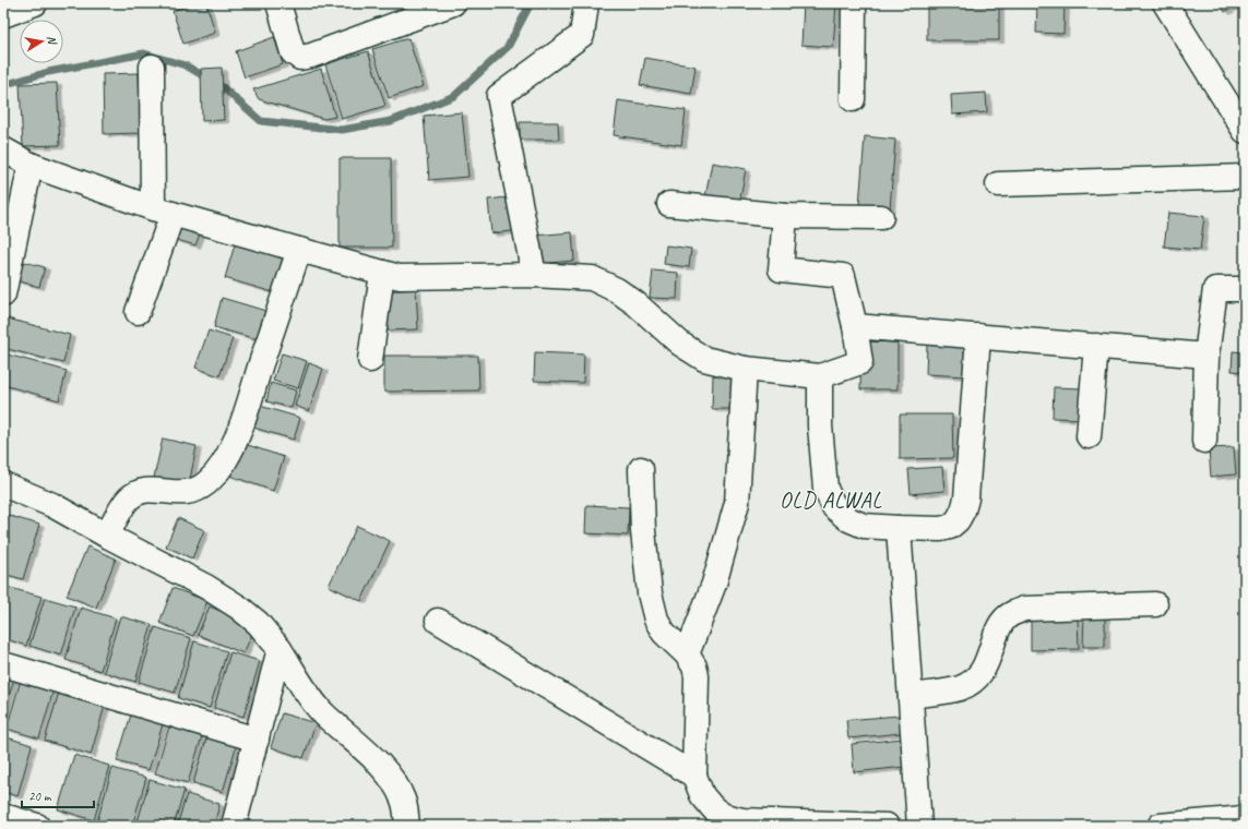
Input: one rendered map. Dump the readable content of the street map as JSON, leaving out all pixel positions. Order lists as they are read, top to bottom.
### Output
{
  "districts": ["OLD ALWAL"],
  "scale_bar": "20 m",
  "north": "right"
}
